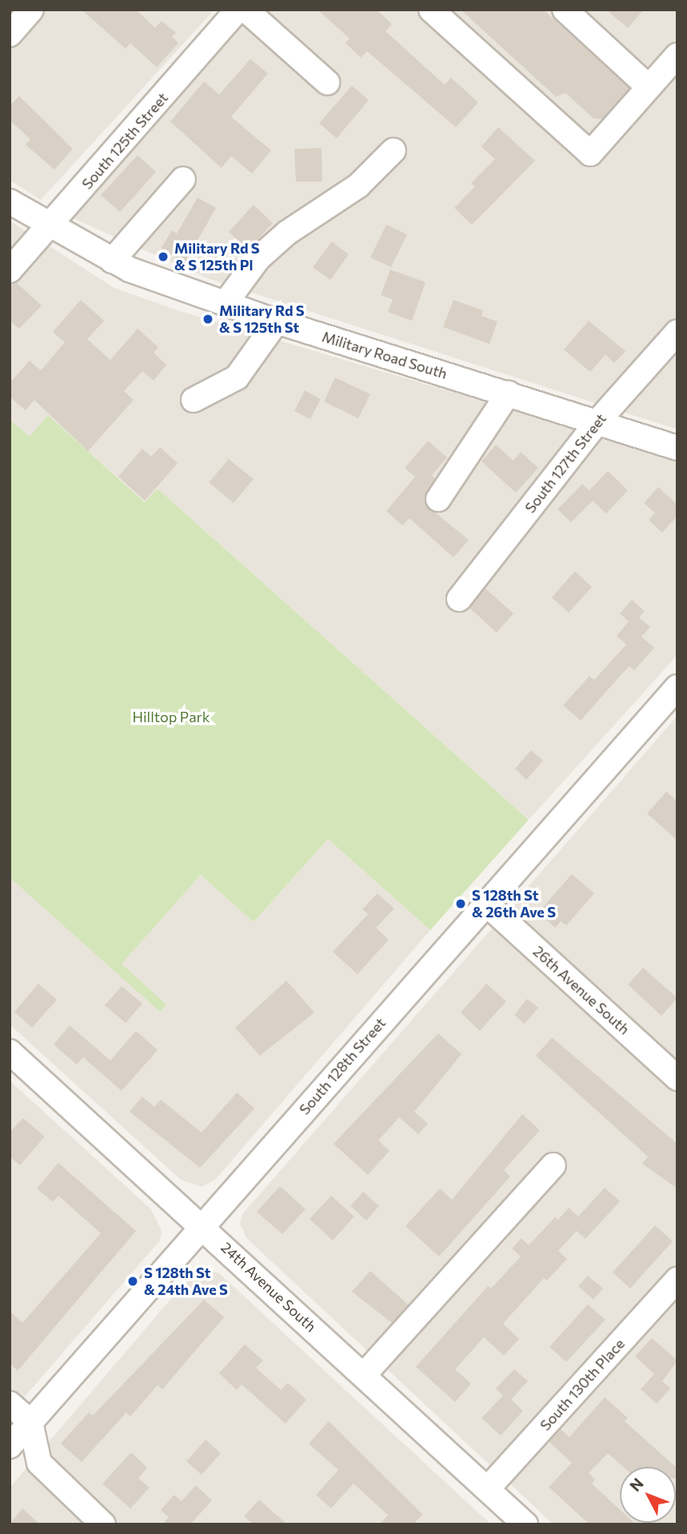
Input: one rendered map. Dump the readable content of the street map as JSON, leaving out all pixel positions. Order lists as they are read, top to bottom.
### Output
{
  "streets": {
    "street": [
      "South 125th Street",
      "Military Road South",
      "South 127th Street",
      "26th Avenue South",
      "South 128th Street",
      "24th Avenue South",
      "South 130th Place"
    ]
  },
  "crossings": [
    ["South 125th Street", "Military Road South"],
    ["Military Road South", "South 127th Street"],
    ["26th Avenue South", "South 128th Street"],
    ["South 128th Street", "24th Avenue South"],
    ["24th Avenue South", "South 130th Place"]
  ],
  "parks": ["Hilltop Park"],
  "places": [
    "Military Rd S & S 125th Pl",
    "Military Rd S & S 125th St",
    "S 128th St & 26th Ave S",
    "S 128th St & 24th Ave S"
  ],
  "north": "top left"
}
